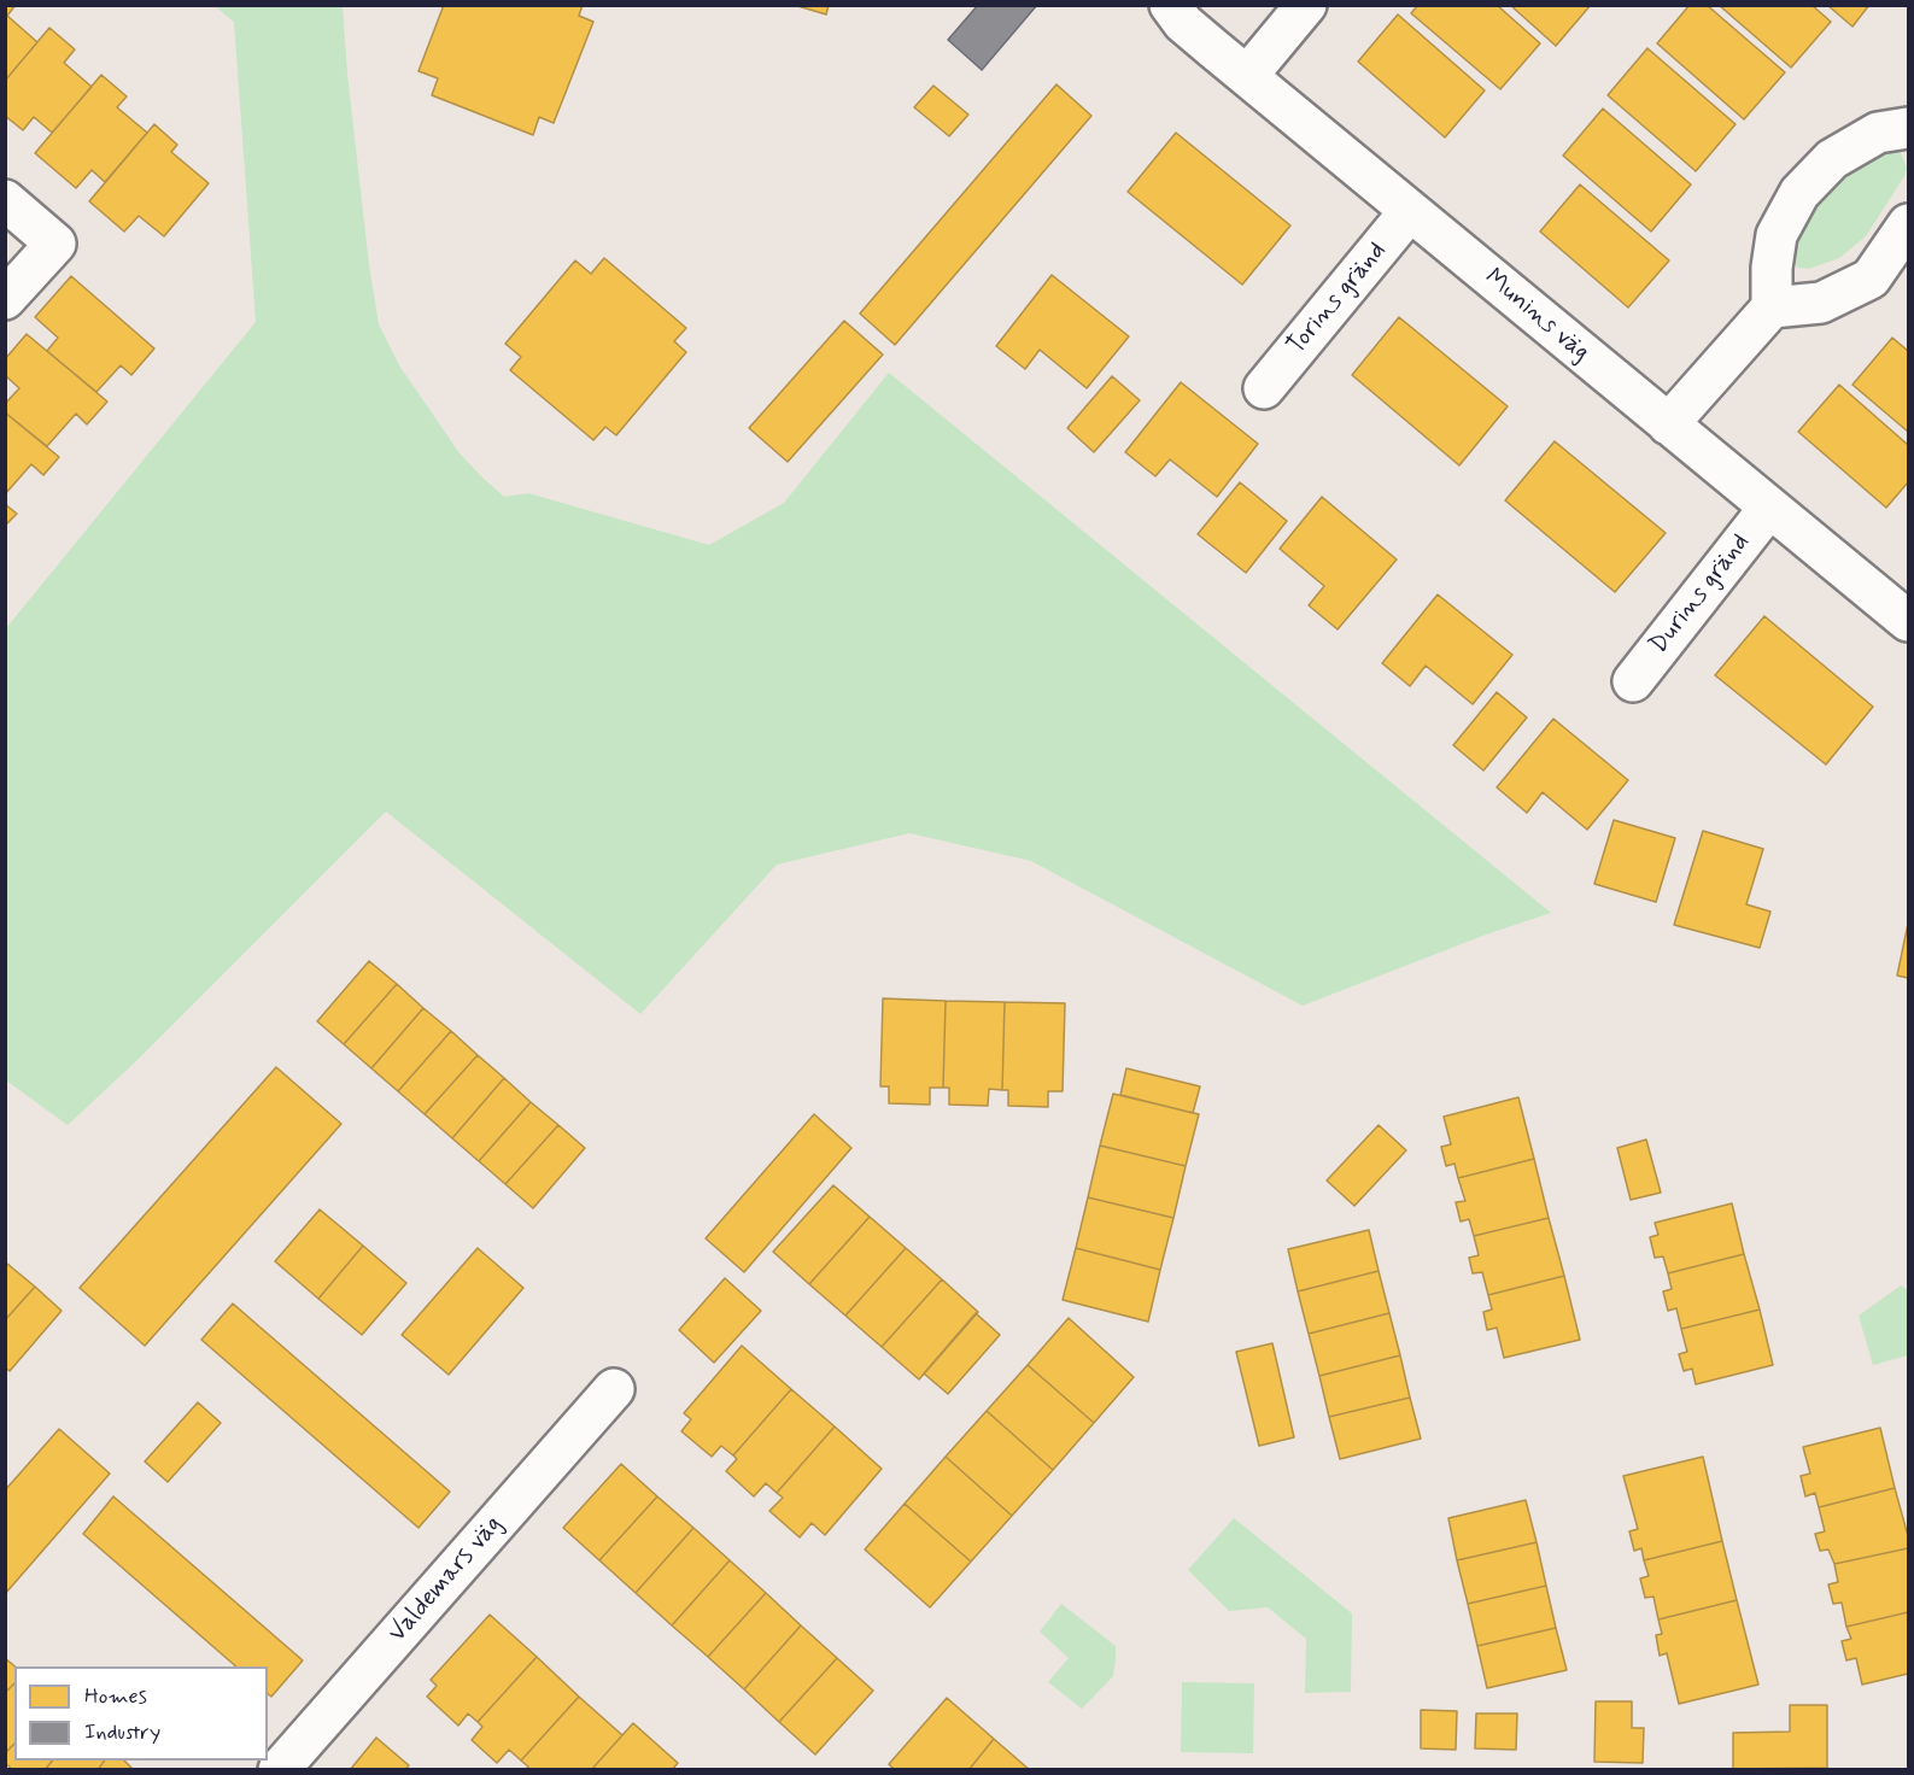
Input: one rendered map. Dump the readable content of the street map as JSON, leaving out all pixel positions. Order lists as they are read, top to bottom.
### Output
{
  "streets": {
    "street": [
      "Torins gränd",
      "Munins väg",
      "Durins gränd",
      "Valdemars väg"
    ]
  },
  "crossings": [
    ["Torins gränd", "Munins väg"],
    ["Munins väg", "Durins gränd"]
  ],
  "legend": ["Homes", "Industry"]
}
